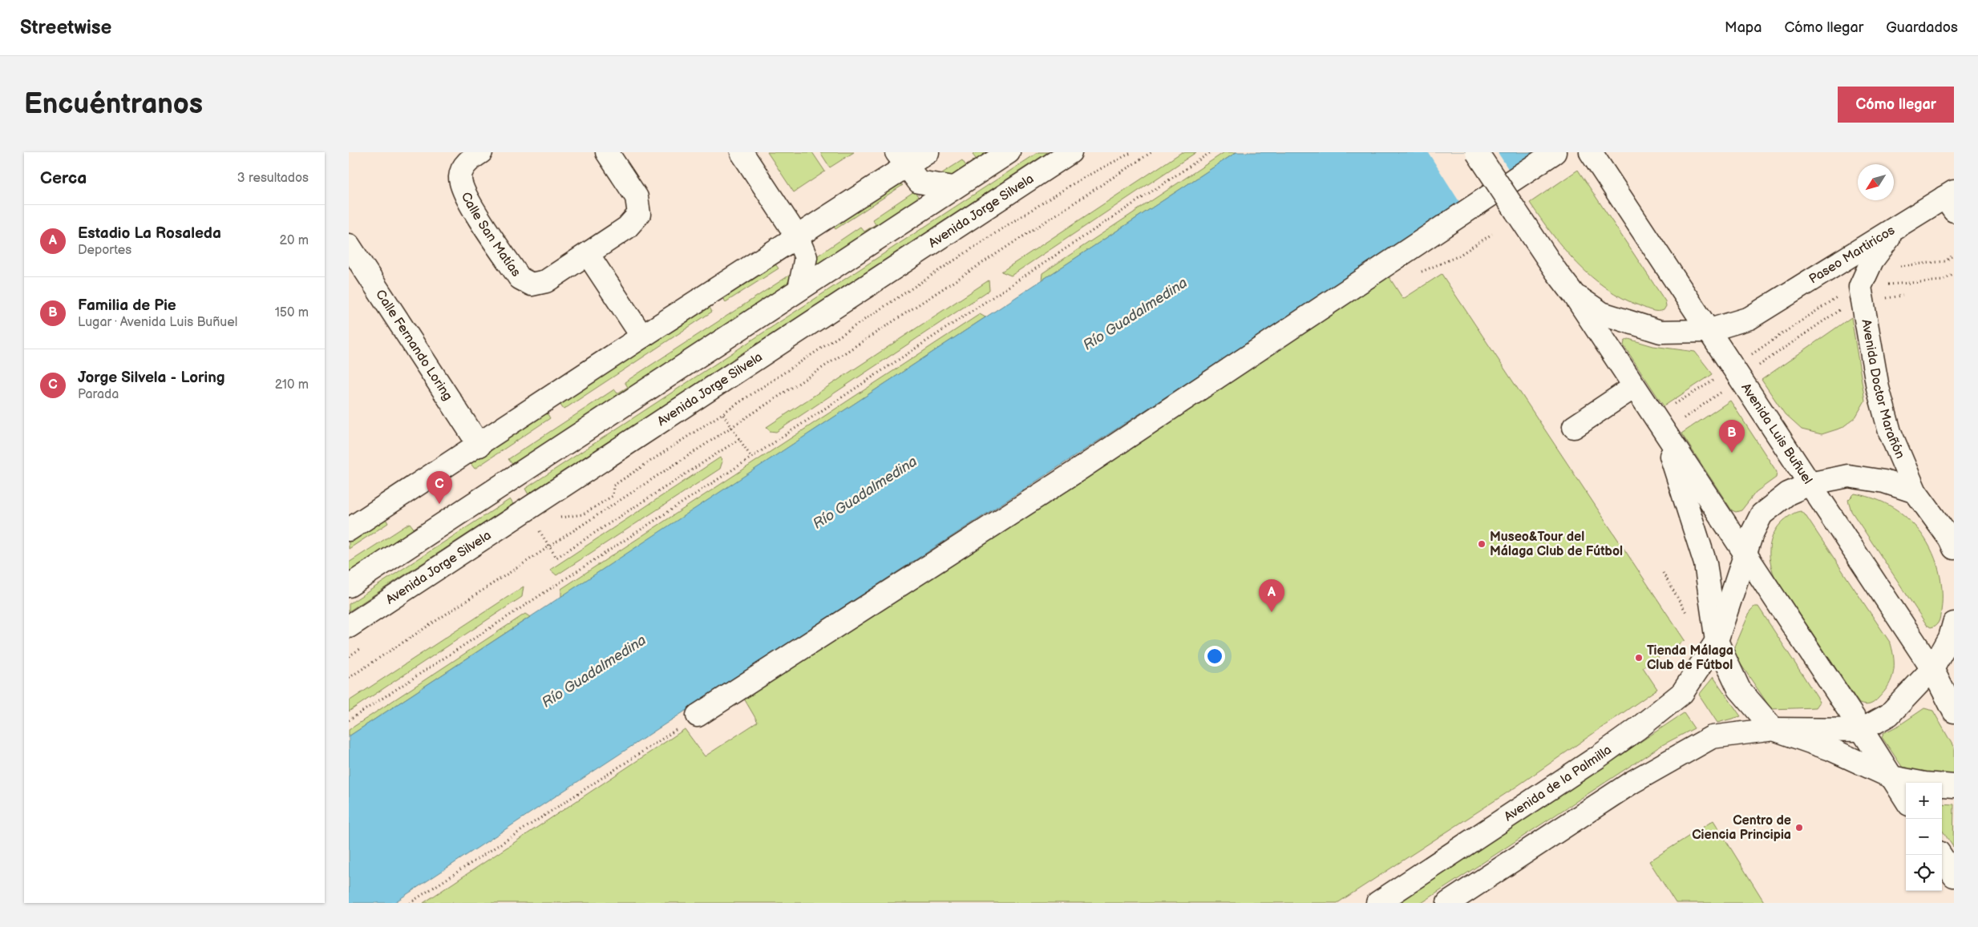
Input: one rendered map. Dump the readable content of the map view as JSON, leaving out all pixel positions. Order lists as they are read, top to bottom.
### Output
{
  "streets": {
    "main road": [
      "Avenida Jorge Silvela",
      "Calle San Matías",
      "Paseo Martiricos",
      "Calle Fernando Loring",
      "Avenida Doctor Marañón",
      "Avenida Luis Buñuel",
      "Avenida de la Palmilla"
    ]
  },
  "crossings": [
    ["Paseo Martiricos", "Avenida Doctor Marañón"],
    ["Paseo Martiricos", "Avenida Luis Buñuel"],
    ["Avenida Doctor Marañón", "Avenida de la Palmilla"],
    ["Avenida Luis Buñuel", "Avenida de la Palmilla"]
  ],
  "water": ["Río Guadalmedina"],
  "places": ["Museo&Tour del Málaga Club de Fútbol", "Tienda Málaga Club de Fútbol", "Centro de Ciencia Principia"],
  "north": "bottom left",
  "page": {
    "header": "Streetwise",
    "nav": ["Mapa", "Cómo llegar", "Guardados"],
    "buttons": "Cómo llegar",
    "title": "Encuéntranos",
    "heading": ["Cerca", "3 resultados"],
    "list": [
      {
        "mark": "A",
        "name": "Estadio La Rosaleda",
        "note": "Deportes",
        "value": "20 m"
      },
      {
        "mark": "B",
        "name": "Familia de Pie",
        "note": "Lugar · Avenida Luis Buñuel",
        "value": "150 m"
      },
      {
        "mark": "C",
        "name": "Jorge Silvela - Loring",
        "note": "Parada",
        "value": "210 m"
      }
    ],
    "pins": ["B", "C", "A"],
    "map_buttons": ["+", "−"]
  }
}
